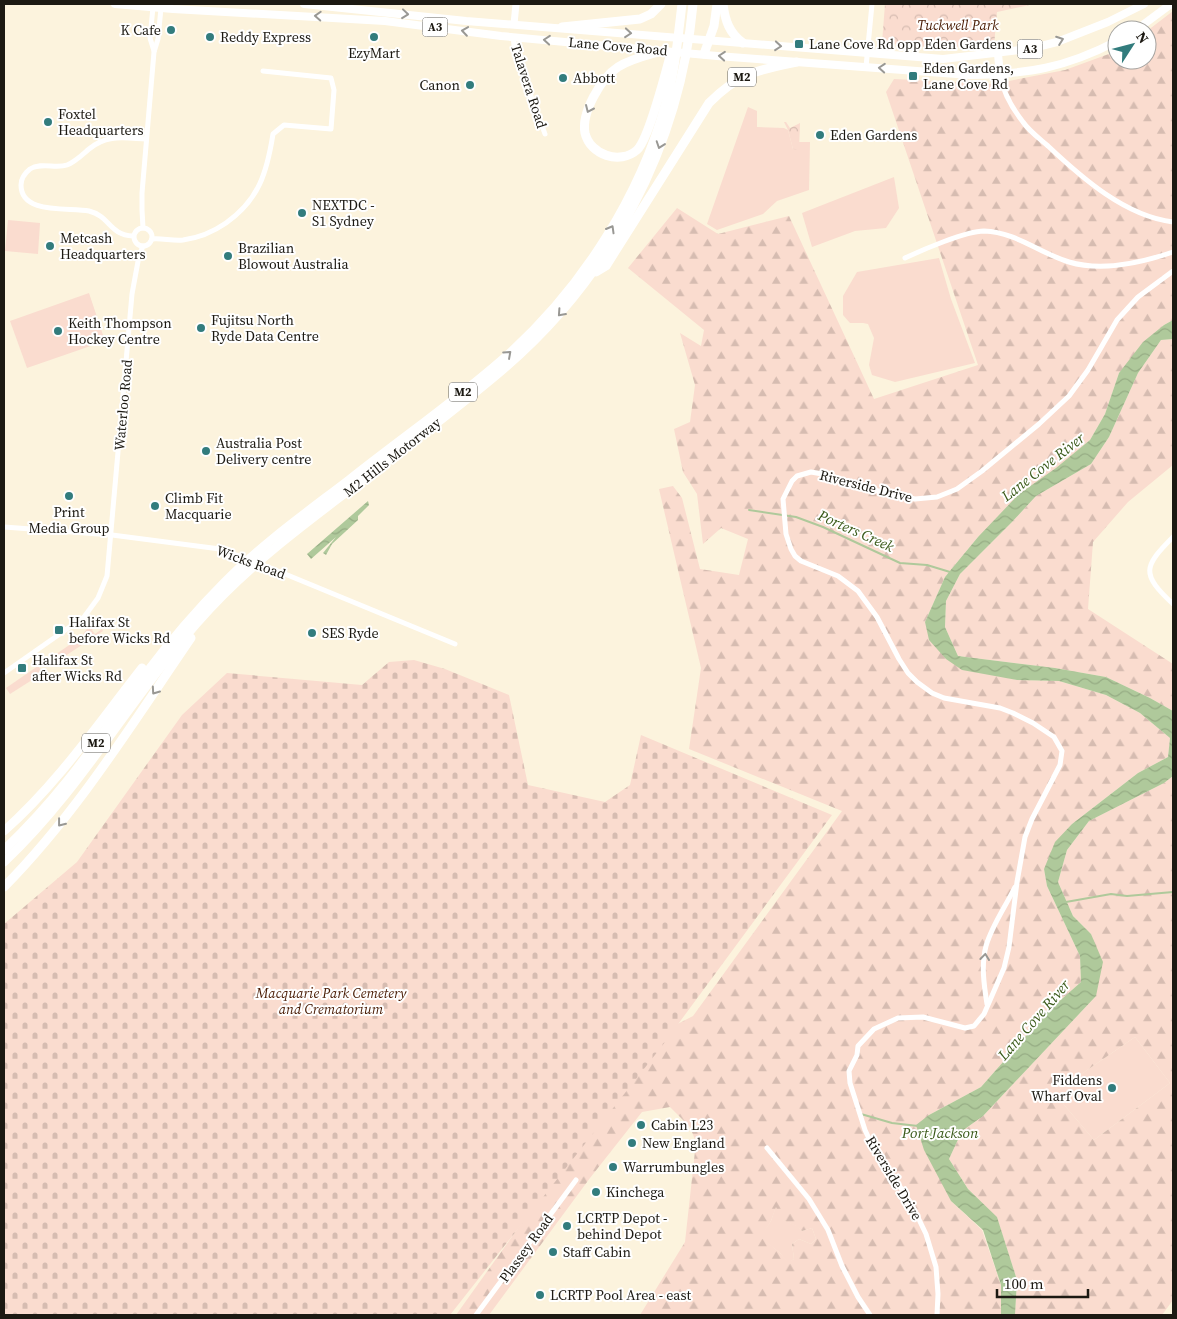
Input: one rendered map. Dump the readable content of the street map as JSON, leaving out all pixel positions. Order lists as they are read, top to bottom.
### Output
{
  "streets": {
    "highway": [
      "A3",
      "Lane Cove Road",
      "M2",
      "M2 Hills Motorway"
    ],
    "main road": ["Talavera Road"],
    "street": [
      "Waterloo Road",
      "Riverside Drive",
      "Wicks Road",
      "Plassey Road"
    ]
  },
  "crossings": [
    ["Lane Cove Road", "M2"],
    ["Lane Cove Road", "Talavera Road"],
    ["M2", "M2 Hills Motorway"],
    ["Waterloo Road", "Wicks Road"]
  ],
  "water": ["Lane Cove River", "Porters Creek", "Port Jackson"],
  "parks": ["Tuckwell Park", "Macquarie Park Cemetery and Crematorium"],
  "places": {
    "other": [
      "K Cafe",
      "Reddy Express",
      "EzyMart",
      "Abbott",
      "Canon",
      "Foxtel Headquarters",
      "Eden Gardens",
      "NEXTDC - S1 Sydney",
      "Metcash Headquarters",
      "Brazilian Blowout Australia",
      "Fujitsu North Ryde Data Centre",
      "Keith Thompson Hockey Centre",
      "Australia Post Delivery centre",
      "Print Media Group",
      "Climb Fit Macquarie",
      "SES Ryde",
      "Fiddens Wharf Oval",
      "Cabin L23",
      "New England",
      "Warrumbungles",
      "Kinchega",
      "LCRTP Depot - behind Depot",
      "Staff Cabin",
      "LCRTP Pool Area - east"
    ],
    "transit": [
      "Lane Cove Rd opp Eden Gardens",
      "Eden Gardens, Lane Cove Rd",
      "Halifax St before Wicks Rd",
      "Halifax St after Wicks Rd"
    ]
  },
  "scale_bar": "100 m",
  "north": "top right"
}
